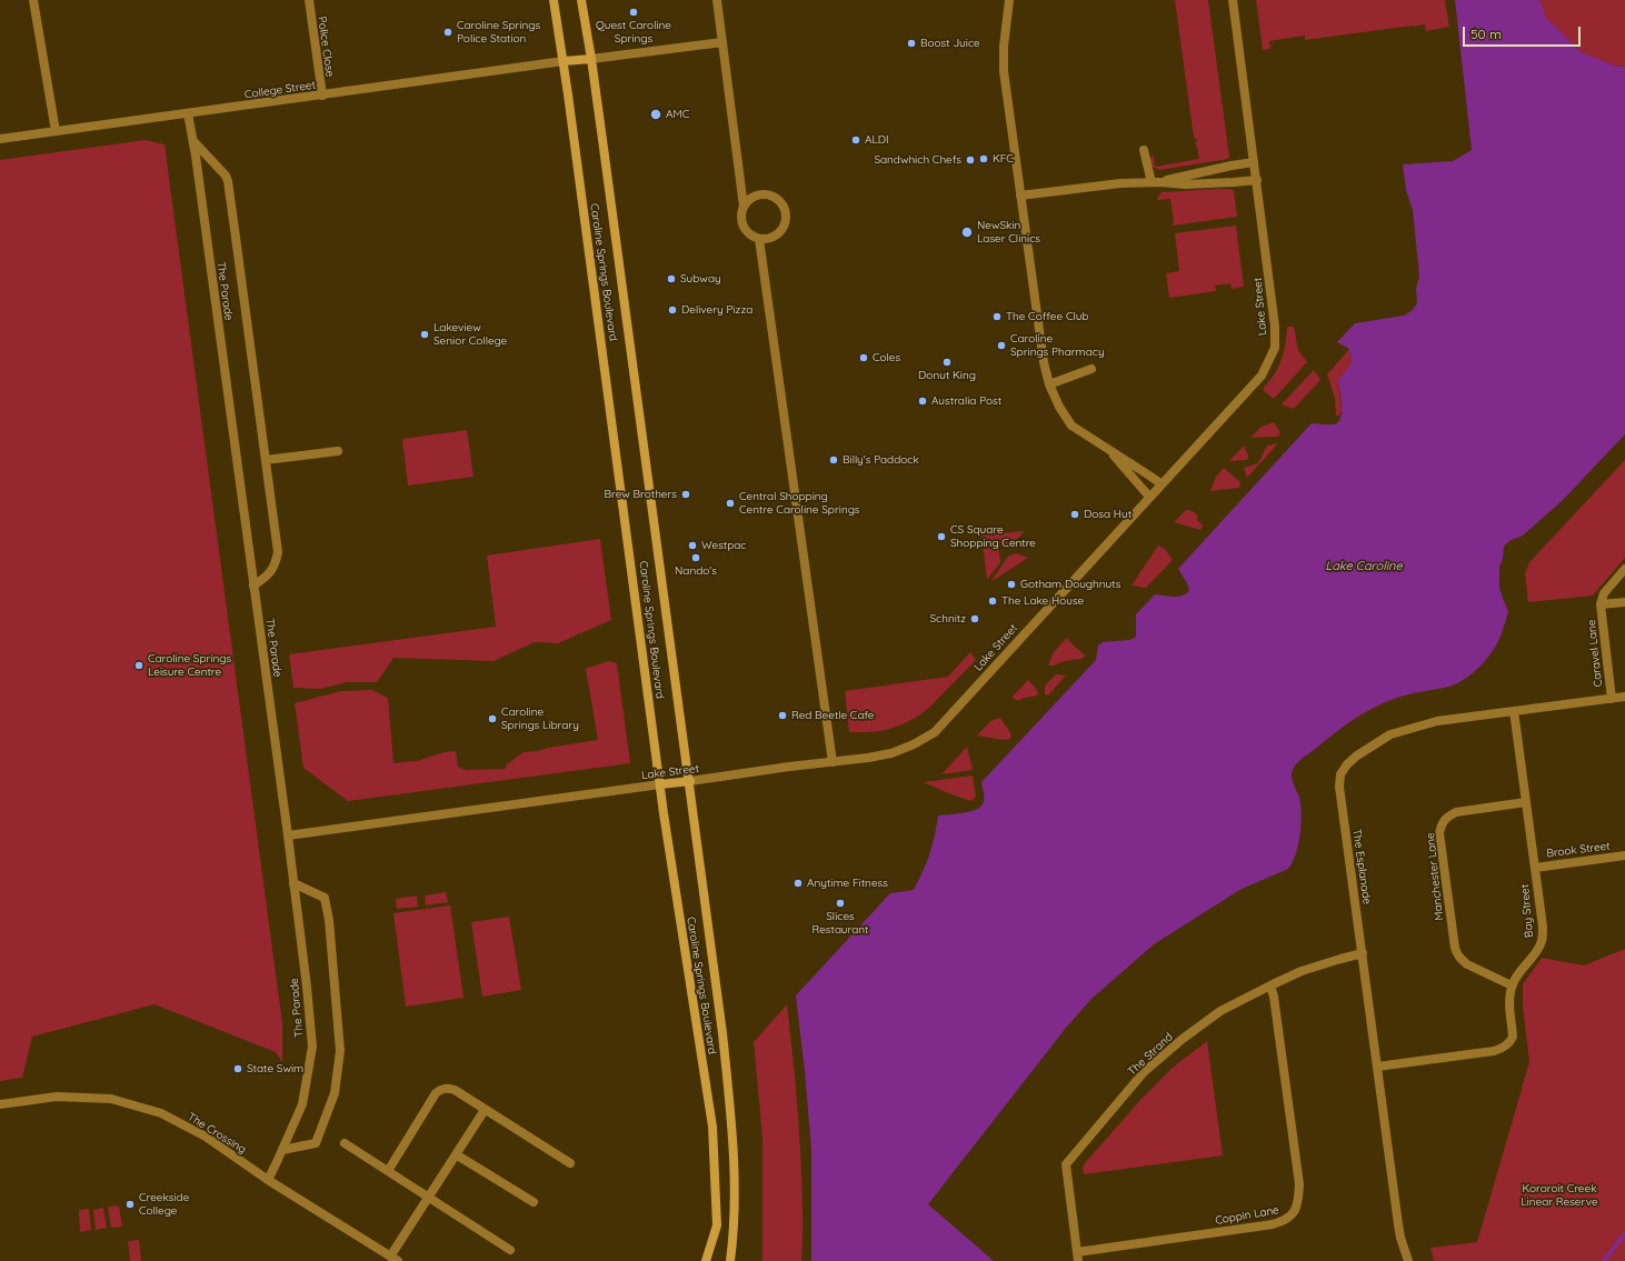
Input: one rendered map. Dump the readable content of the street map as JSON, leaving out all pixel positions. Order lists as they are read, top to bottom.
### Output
{
  "streets": {
    "main road": ["Caroline Springs Boulevard", "Lake Street"],
    "street": [
      "Police Close",
      "College Street",
      "The Parade",
      "Caravel Lane",
      "Brook Street",
      "The Esplanade",
      "Manchester Lane",
      "Bay Street",
      "The Strand",
      "The Crossing",
      "Coppin Lane"
    ]
  },
  "crossings": [
    ["Police Close", "College Street"],
    ["College Street", "Caroline Springs Boulevard"],
    ["College Street", "The Parade"],
    ["Caroline Springs Boulevard", "Lake Street"],
    ["The Parade", "Lake Street"],
    ["The Parade", "The Crossing"],
    ["Caravel Lane", "The Esplanade"],
    ["Brook Street", "Bay Street"],
    ["The Esplanade", "Bay Street"],
    ["The Esplanade", "The Strand"],
    ["Manchester Lane", "Bay Street"],
    ["The Strand", "Coppin Lane"]
  ],
  "water": ["Lake Caroline"],
  "parks": ["Kororoit Creek Linear Reserve"],
  "places": [
    "Quest Caroline Springs",
    "Caroline Springs Police Station",
    "Boost Juice",
    "AMC",
    "ALDI",
    "KFC",
    "Sandwhich Chefs",
    "NewSkin Laser Clinics",
    "Subway",
    "Delivery Pizza",
    "The Coffee Club",
    "Lakeview Senior College",
    "Caroline Springs Pharmacy",
    "Coles",
    "Donut King",
    "Australia Post",
    "Billy's Paddock",
    "Brew Brothers",
    "Central Shopping Centre Caroline Springs",
    "Dosa Hut",
    "CS Square Shopping Centre",
    "Westpac",
    "Nando's",
    "Gotham Doughnuts",
    "The Lake House",
    "Schnitz",
    "Caroline Springs Leisure Centre",
    "Red Beetle Cafe",
    "Caroline Springs Library",
    "Anytime Fitness",
    "Slices Restaurant",
    "State Swim",
    "Creekside College"
  ],
  "scale_bar": "50 m"
}
